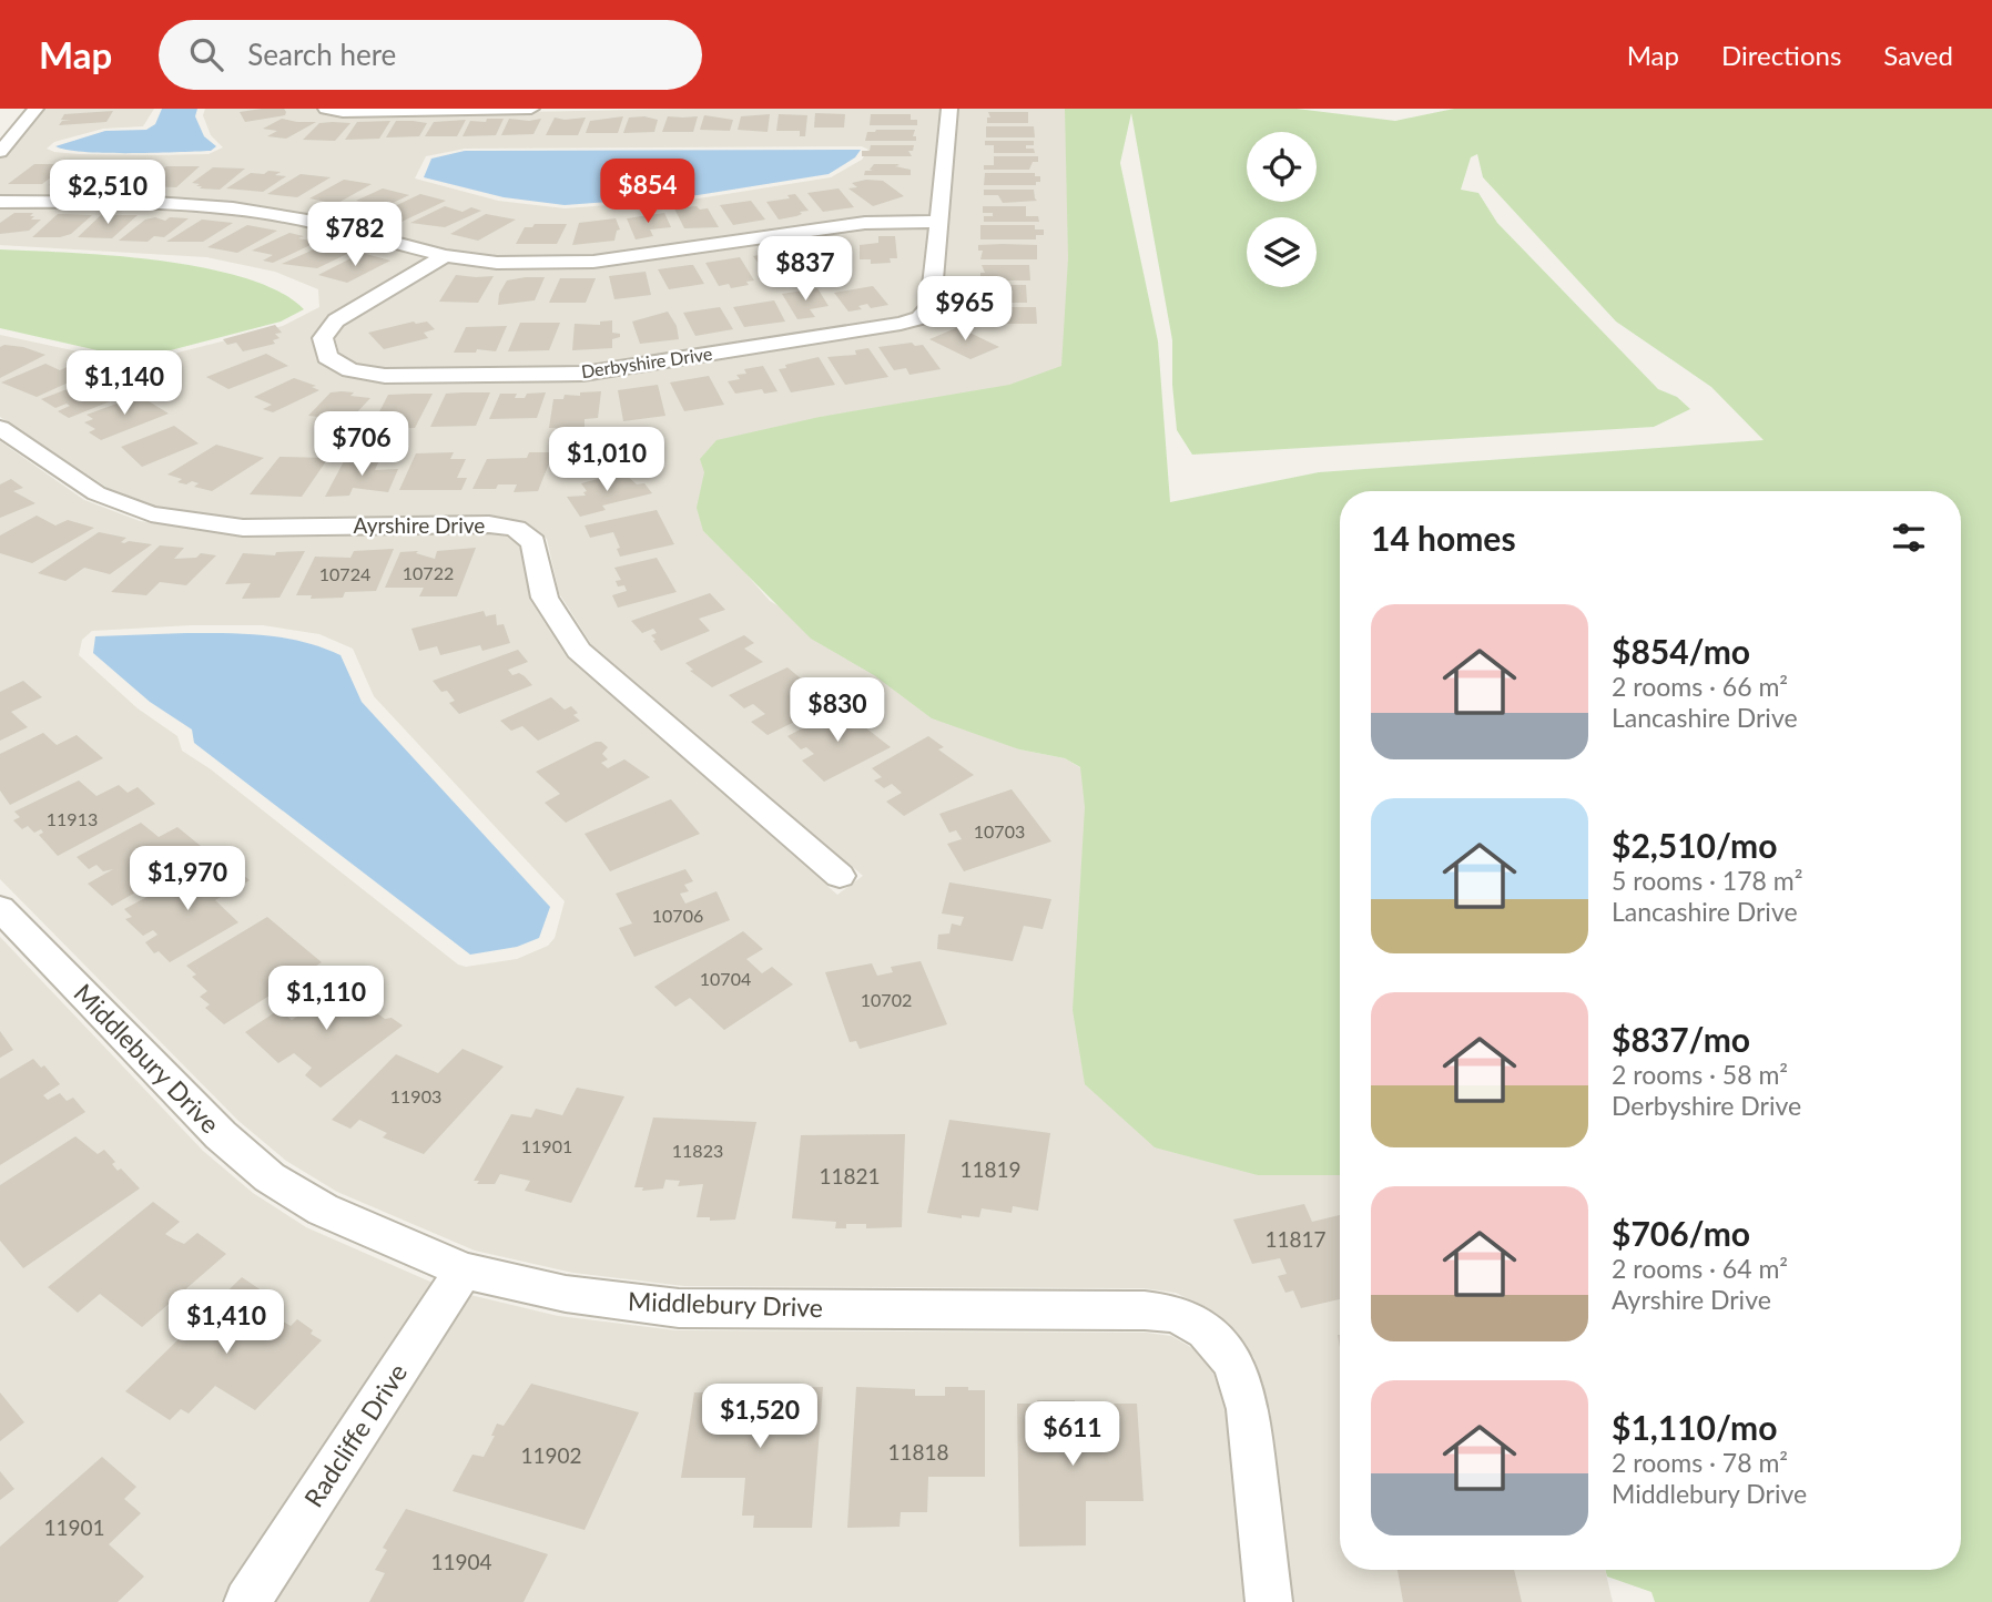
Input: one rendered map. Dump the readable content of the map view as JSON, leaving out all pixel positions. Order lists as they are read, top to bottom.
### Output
{
  "streets": {
    "street": [
      "Derbyshire Drive",
      "Ayrshire Drive",
      "Middlebury Drive",
      "Radcliffe Drive"
    ]
  },
  "crossings": [
    ["Middlebury Drive", "Radcliffe Drive"]
  ],
  "house_numbers": [
    "10722",
    "10724",
    "11913",
    "10703",
    "10706",
    "10704",
    "10702",
    "11903",
    "11901",
    "11823",
    "11819",
    "11821",
    "11817",
    "11818",
    "11902",
    "11901",
    "11904"
  ],
  "page": {
    "header": "Map",
    "search": "Search here",
    "nav": ["Map", "Directions", "Saved"],
    "price": [
      "$854",
      "$2,510",
      "$782",
      "$837",
      "$965",
      "$1,140",
      "$706",
      "$1,010",
      "$830",
      "$1,970",
      "$1,110",
      "$1,410",
      "$1,520",
      "$611"
    ],
    "heading": "14 homes",
    "list": [
      {
        "name": "$854/mo",
        "note": "2 rooms · 66 m² · Lancashire Drive"
      },
      {
        "name": "$2,510/mo",
        "note": "5 rooms · 178 m² · Lancashire Drive"
      },
      {
        "name": "$837/mo",
        "note": "2 rooms · 58 m² · Derbyshire Drive"
      },
      {
        "name": "$706/mo",
        "note": "2 rooms · 64 m² · Ayrshire Drive"
      },
      {
        "name": "$1,110/mo",
        "note": "2 rooms · 78 m² · Middlebury Drive"
      }
    ]
  }
}
